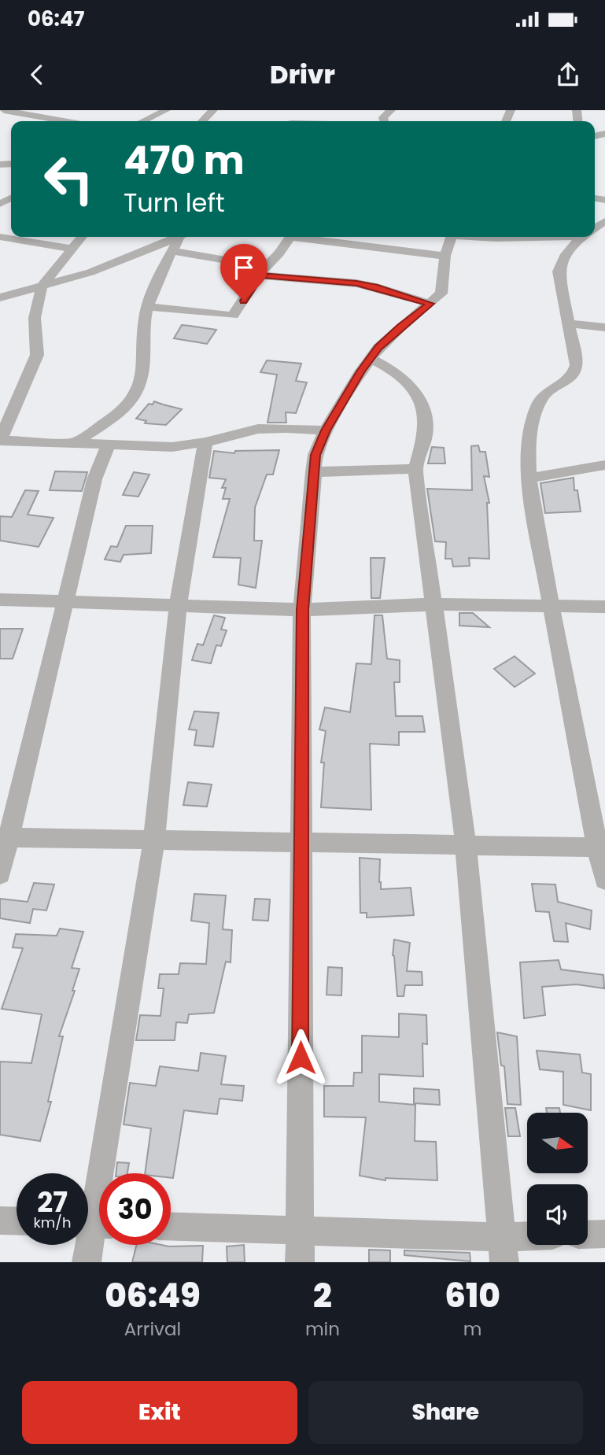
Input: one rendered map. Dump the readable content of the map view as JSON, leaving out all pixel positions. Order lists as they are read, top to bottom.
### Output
{
  "north": "right",
  "page": {
    "status": "06:47",
    "header": "Drivr",
    "turn": ["470 m", "Turn left"],
    "speed": "27 km/h",
    "limit": "30",
    "eta": [
      "06:49",
      "Arrival",
      "2",
      "min",
      "610",
      "m"
    ],
    "buttons": ["Exit", "Share"]
  }
}
